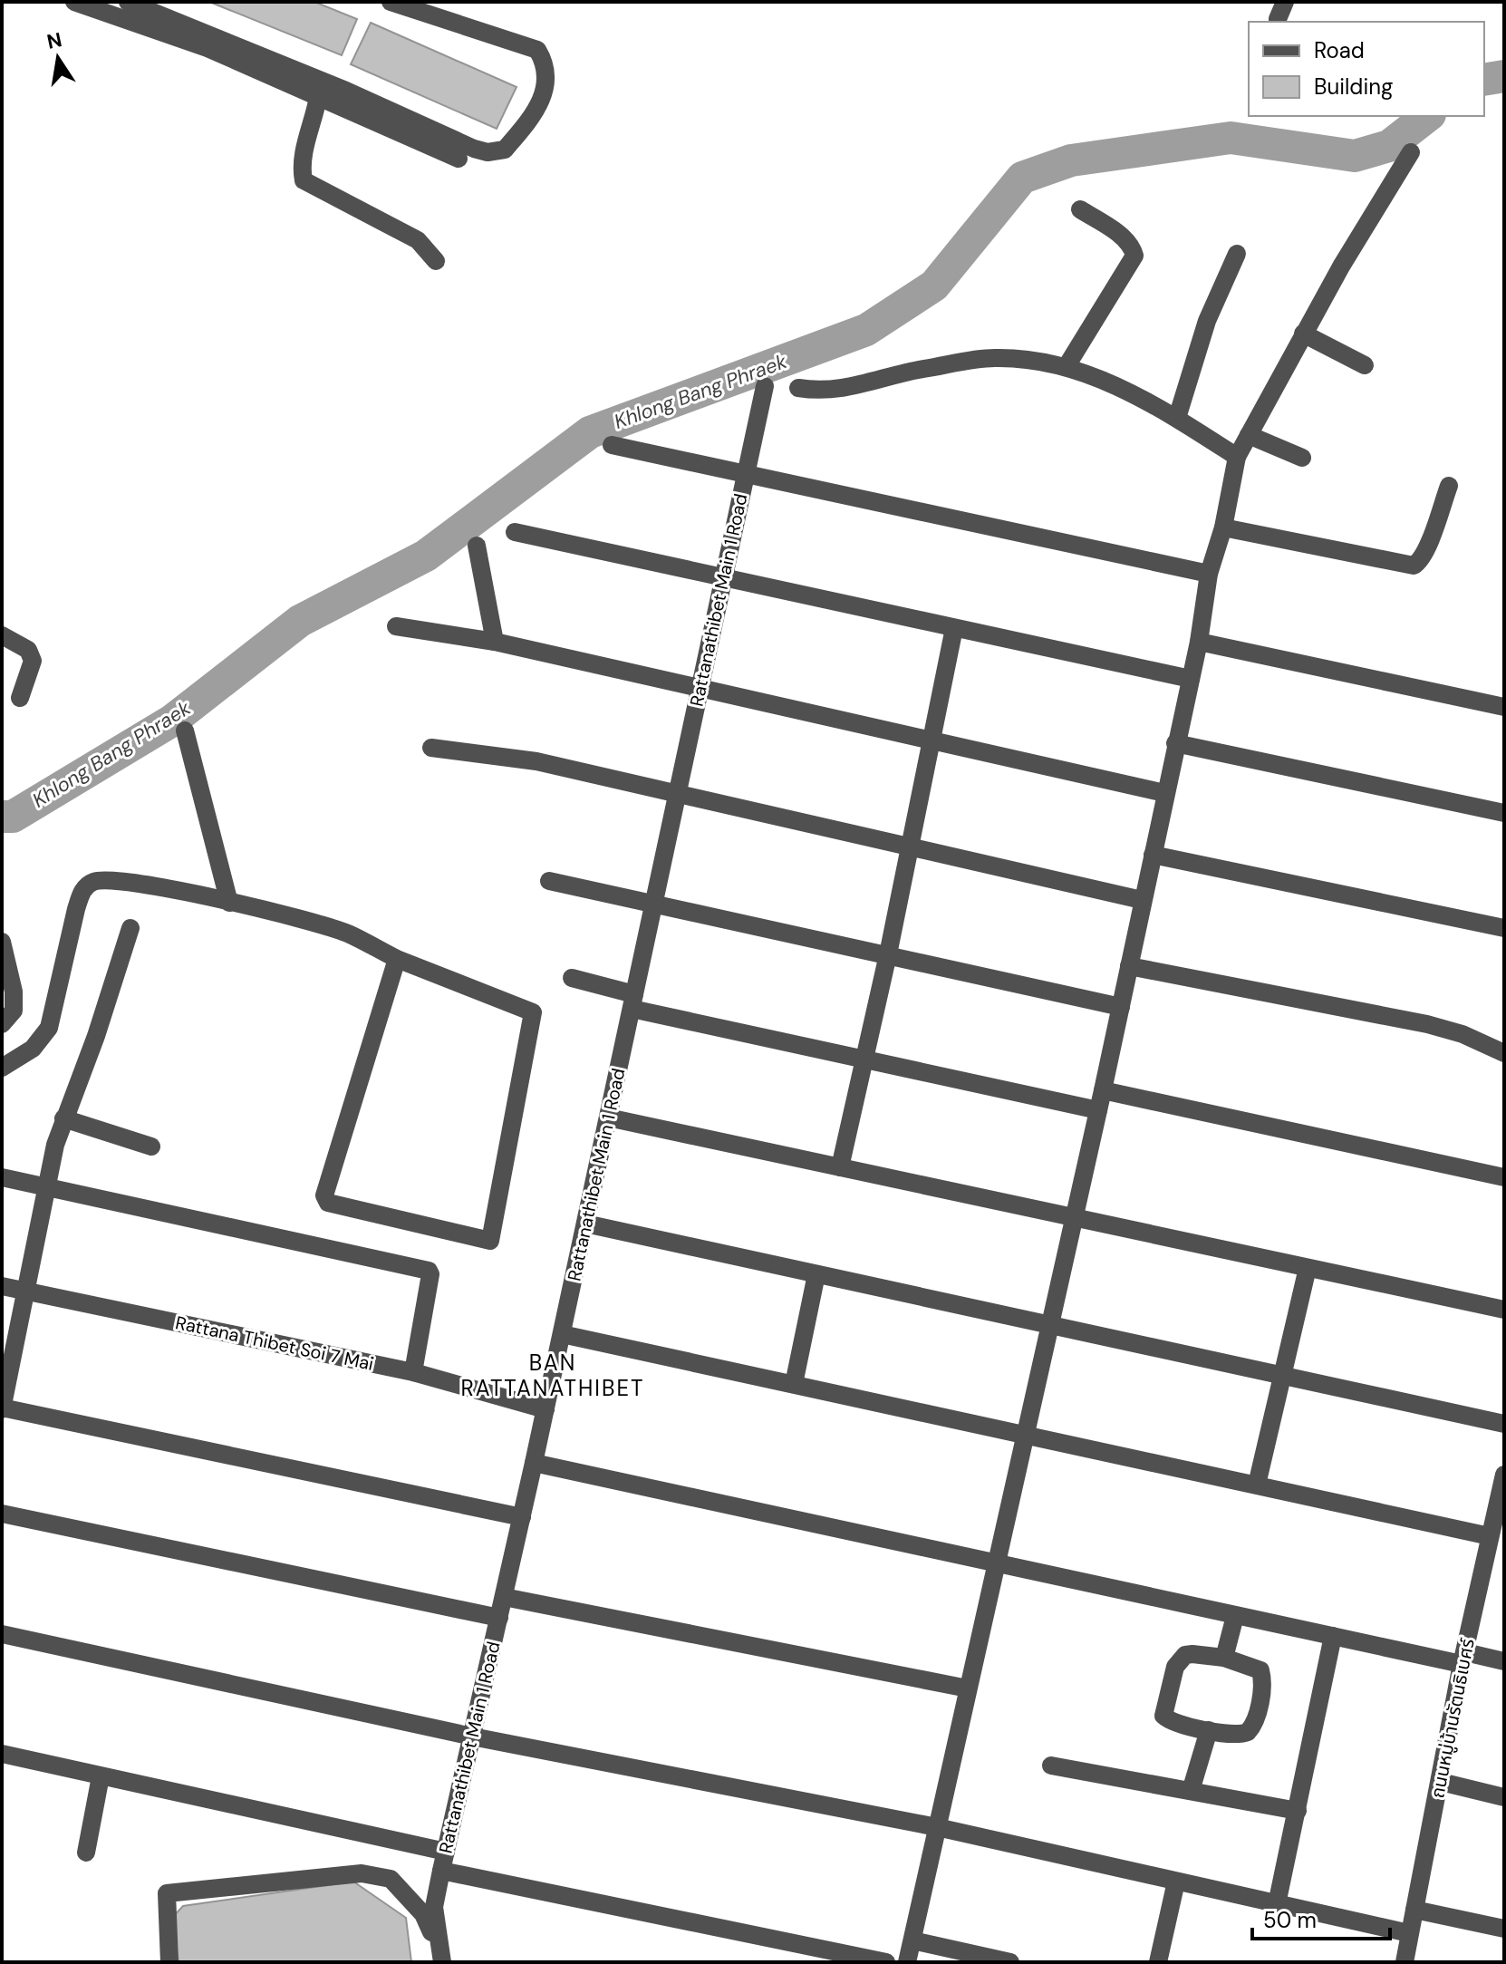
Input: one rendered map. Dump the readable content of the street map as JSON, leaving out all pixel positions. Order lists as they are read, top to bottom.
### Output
{
  "streets": {
    "street": ["Rattanathibet Main 1 Road", "Rattana Thibet Soi 7 Mai", "ถนนหมู่บ้านรัตนธิเบศร์"]
  },
  "crossings": [
    ["Rattanathibet Main 1 Road", "Rattana Thibet Soi 7 Mai"]
  ],
  "districts": ["BAN RATTANATHIBET"],
  "water": ["Khlong Bang Phraek"],
  "legend": ["Road", "Building"],
  "scale_bar": "50 m",
  "north": "top"
}
